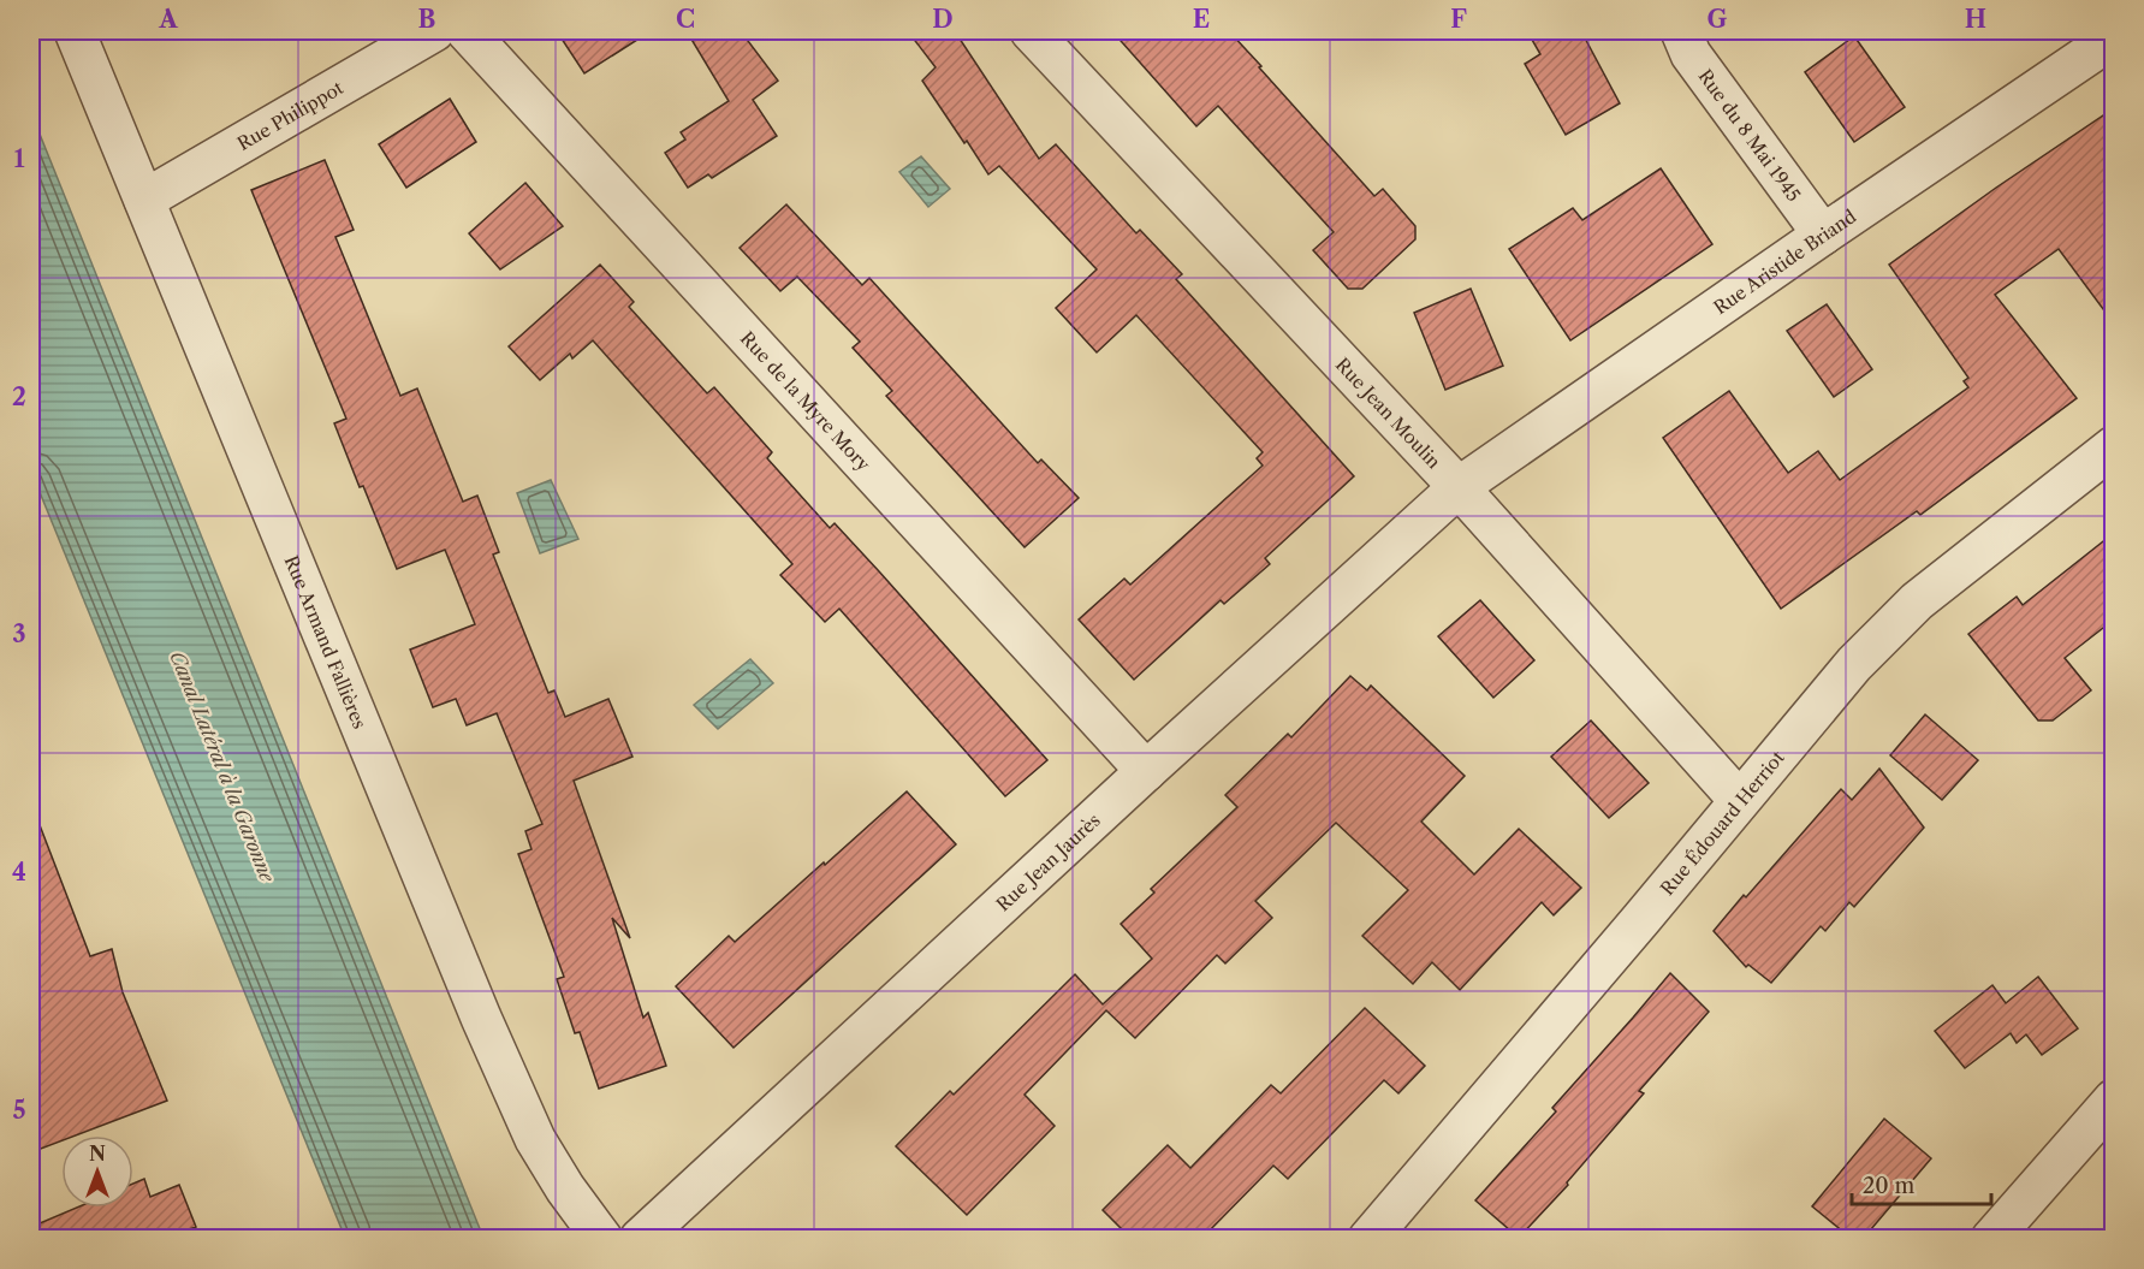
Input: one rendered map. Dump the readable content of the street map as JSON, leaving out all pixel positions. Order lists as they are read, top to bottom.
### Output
{
  "streets": {
    "street": [
      "Rue Philippot",
      "Rue du 8 Mai 1945",
      "Rue Aristide Briand",
      "Rue de la Myre Mory",
      "Rue Jean Moulin",
      "Rue Armand Fallières",
      "Rue Édouard Herriot",
      "Rue Jean Jaurès"
    ]
  },
  "crossings": [
    ["Rue Philippot", "Rue Armand Fallières"],
    ["Rue du 8 Mai 1945", "Rue Aristide Briand"],
    ["Rue Aristide Briand", "Rue Jean Moulin"],
    ["Rue Aristide Briand", "Rue Jean Jaurès"],
    ["Rue de la Myre Mory", "Rue Jean Jaurès"],
    ["Rue Jean Moulin", "Rue Édouard Herriot"],
    ["Rue Jean Moulin", "Rue Jean Jaurès"]
  ],
  "water": ["Canal Latéral à la Garonne"],
  "scale_bar": "20 m",
  "north": "top",
  "grid": {
    "columns": [
      "A",
      "B",
      "C",
      "D",
      "E",
      "F",
      "G",
      "H"
    ],
    "rows": [
      "1",
      "2",
      "3",
      "4",
      "5"
    ]
  }
}
